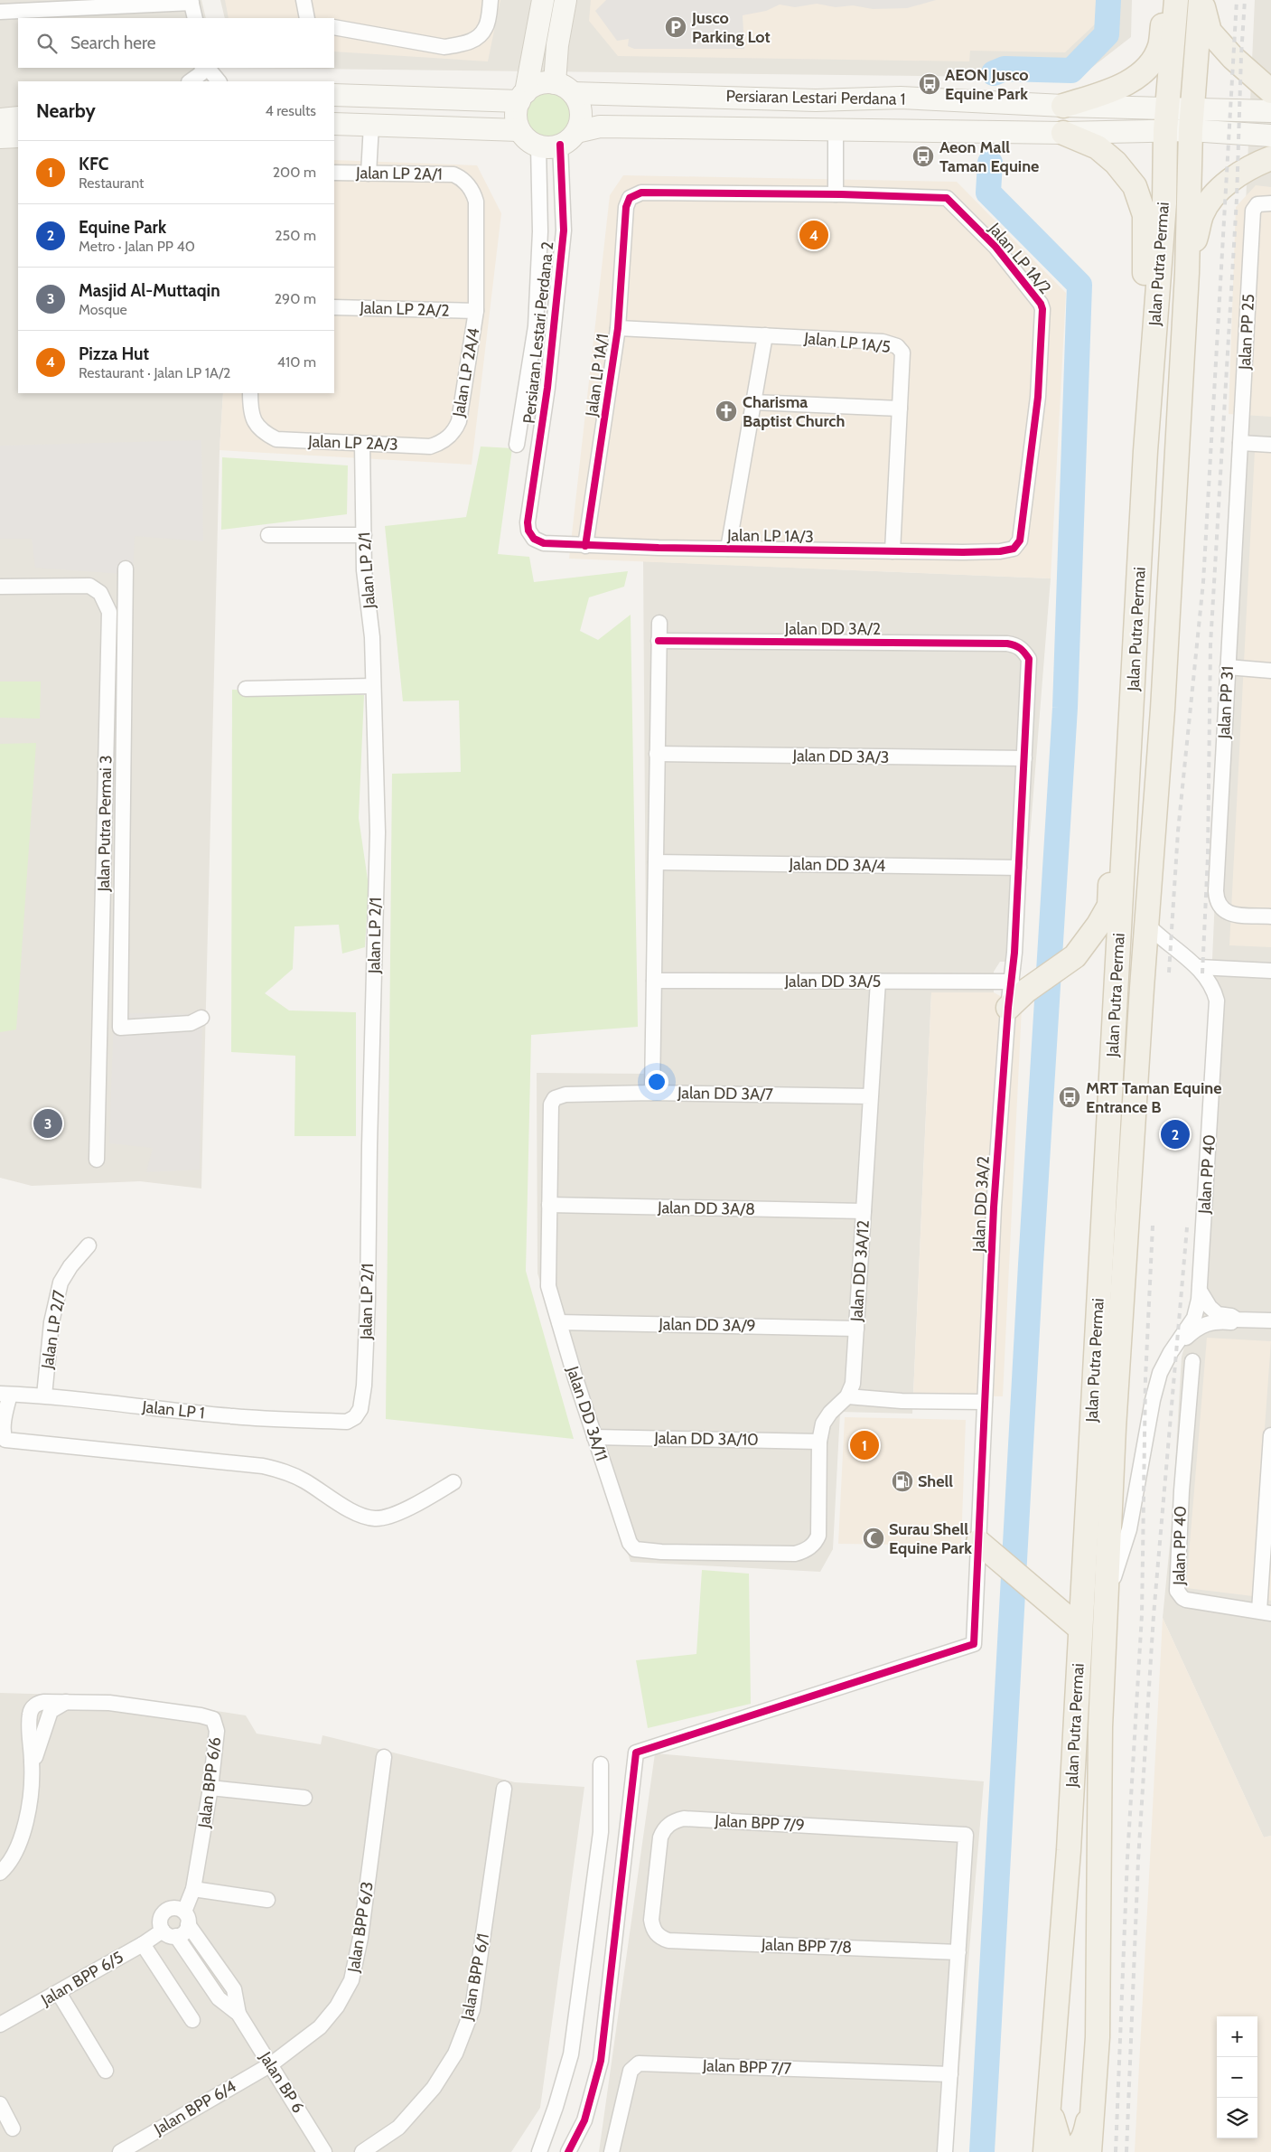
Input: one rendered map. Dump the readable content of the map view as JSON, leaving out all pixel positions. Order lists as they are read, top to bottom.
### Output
{
  "streets": {
    "main road": ["Jalan Putra Permai"],
    "street": [
      "Persiaran Lestari Perdana 1",
      "Jalan LP 2A/1",
      "Jalan LP 1A/2",
      "Jalan LP 2A/2",
      "Jalan PP 25",
      "Persiaran Lestari Perdana 2",
      "Jalan LP 1A/5",
      "Jalan LP 2A/4",
      "Jalan LP 1A/1",
      "Jalan LP 2A/3",
      "Jalan LP 1A/3",
      "Jalan LP 2/1",
      "Jalan DD 3A/2",
      "Jalan PP 31",
      "Jalan DD 3A/3",
      "Jalan Putra Permai 3",
      "Jalan DD 3A/4",
      "Jalan DD 3A/5",
      "Jalan DD 3A/7",
      "Jalan PP 40",
      "Jalan DD 3A/8",
      "Jalan DD 3A/12",
      "Jalan DD 3A/9",
      "Jalan LP 2/7",
      "Jalan LP 1",
      "Jalan DD 3A/11",
      "Jalan DD 3A/10",
      "Jalan BPP 6/6",
      "Jalan BPP 7/9",
      "Jalan BPP 6/3",
      "Jalan BPP 7/8",
      "Jalan BPP 6/1",
      "Jalan BPP 6/5",
      "Jalan BPP 7/7",
      "Jalan BP 6",
      "Jalan BPP 6/4"
    ]
  },
  "crossings": [
    ["Persiaran Lestari Perdana 1", "Jalan Putra Permai"],
    ["Persiaran Lestari Perdana 1", "Persiaran Lestari Perdana 2"],
    ["Jalan LP 2A/1", "Jalan LP 2A/2"],
    ["Jalan LP 2A/1", "Jalan LP 2A/4"],
    ["Jalan LP 1A/2", "Jalan LP 1A/1"],
    ["Jalan LP 1A/2", "Jalan LP 1A/3"],
    ["Jalan Putra Permai", "Jalan PP 40"],
    ["Jalan LP 2A/2", "Jalan LP 2A/4"],
    ["Jalan PP 25", "Jalan PP 31"],
    ["Persiaran Lestari Perdana 2", "Jalan LP 1A/3"],
    ["Jalan LP 1A/5", "Jalan LP 1A/1"],
    ["Jalan LP 1A/5", "Jalan LP 1A/3"],
    ["Jalan LP 2A/4", "Jalan LP 2A/3"],
    ["Jalan LP 1A/1", "Jalan LP 1A/3"],
    ["Jalan LP 2A/3", "Jalan LP 2/1"],
    ["Jalan LP 2/1", "Jalan LP 1"],
    ["Jalan DD 3A/2", "Jalan DD 3A/3"],
    ["Jalan DD 3A/5", "Jalan DD 3A/12"],
    ["Jalan DD 3A/7", "Jalan DD 3A/12"],
    ["Jalan DD 3A/7", "Jalan DD 3A/11"],
    ["Jalan DD 3A/8", "Jalan DD 3A/12"],
    ["Jalan DD 3A/8", "Jalan DD 3A/11"],
    ["Jalan DD 3A/12", "Jalan DD 3A/9"],
    ["Jalan DD 3A/9", "Jalan DD 3A/11"],
    ["Jalan LP 2/7", "Jalan LP 1"],
    ["Jalan DD 3A/11", "Jalan DD 3A/10"],
    ["Jalan BPP 6/6", "Jalan BPP 6/5"],
    ["Jalan BPP 7/9", "Jalan BPP 7/8"],
    ["Jalan BPP 6/3", "Jalan BP 6"],
    ["Jalan BPP 6/3", "Jalan BPP 6/4"],
    ["Jalan BP 6", "Jalan BPP 6/4"]
  ],
  "places": {
    "parking": ["Jusco Parking Lot"],
    "bus stop": ["AEON Jusco Equine Park", "Aeon Mall Taman Equine", "MRT Taman Equine Entrance B"],
    "church": ["Charisma Baptist Church"],
    "fuel station": ["Shell"],
    "mosque": ["Surau Shell Equine Park"]
  },
  "page": {
    "search": "Search here",
    "heading": ["Nearby", "4 results"],
    "list": [
      {
        "mark": "1",
        "name": "KFC",
        "note": "Restaurant",
        "value": "200 m"
      },
      {
        "mark": "2",
        "name": "Equine Park",
        "note": "Metro · Jalan PP 40",
        "value": "250 m"
      },
      {
        "mark": "3",
        "name": "Masjid Al-Muttaqin",
        "note": "Mosque",
        "value": "290 m"
      },
      {
        "mark": "4",
        "name": "Pizza Hut",
        "note": "Restaurant · Jalan LP 1A/2",
        "value": "410 m"
      }
    ],
    "pins": [
      "4",
      "3",
      "2",
      "1"
    ],
    "map_buttons": ["+", "−"]
  }
}
